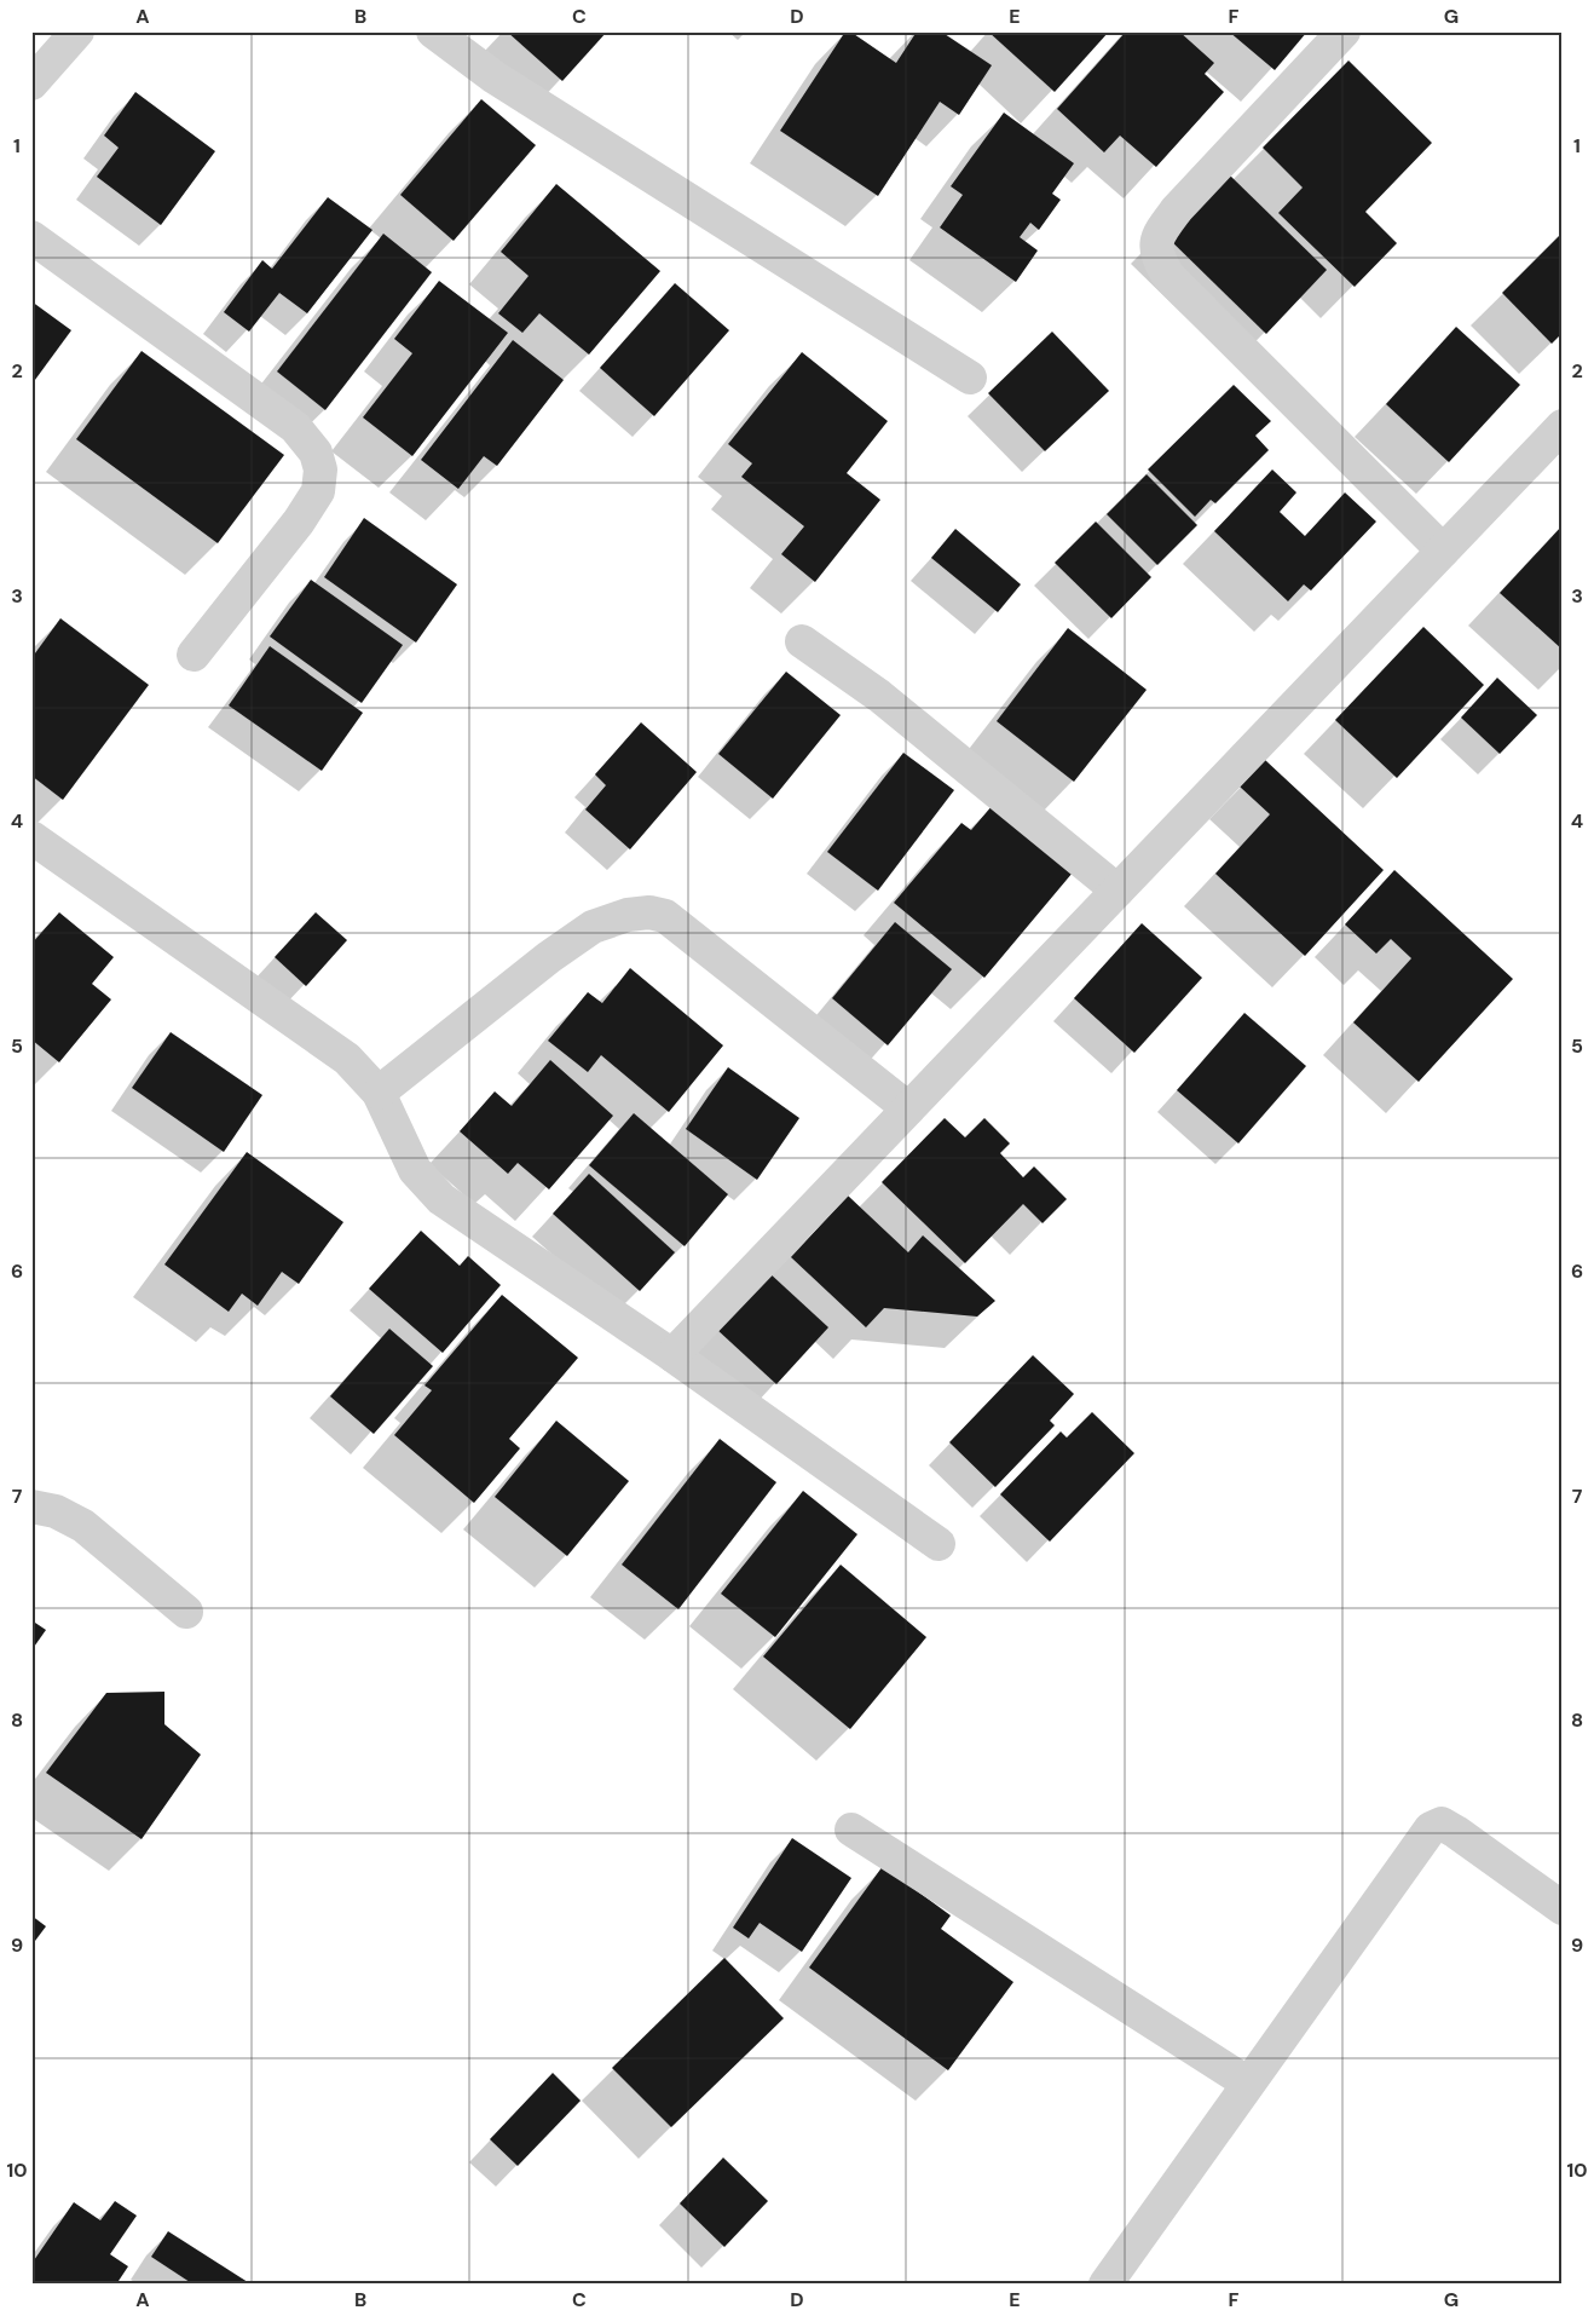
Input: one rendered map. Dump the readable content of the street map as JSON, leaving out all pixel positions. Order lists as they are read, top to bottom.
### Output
{
  "grid": {
    "columns": [
      "A",
      "B",
      "C",
      "D",
      "E",
      "F",
      "G"
    ],
    "rows": [
      "1",
      "2",
      "3",
      "4",
      "5",
      "6",
      "7",
      "8",
      "9",
      "10"
    ]
  }
}
